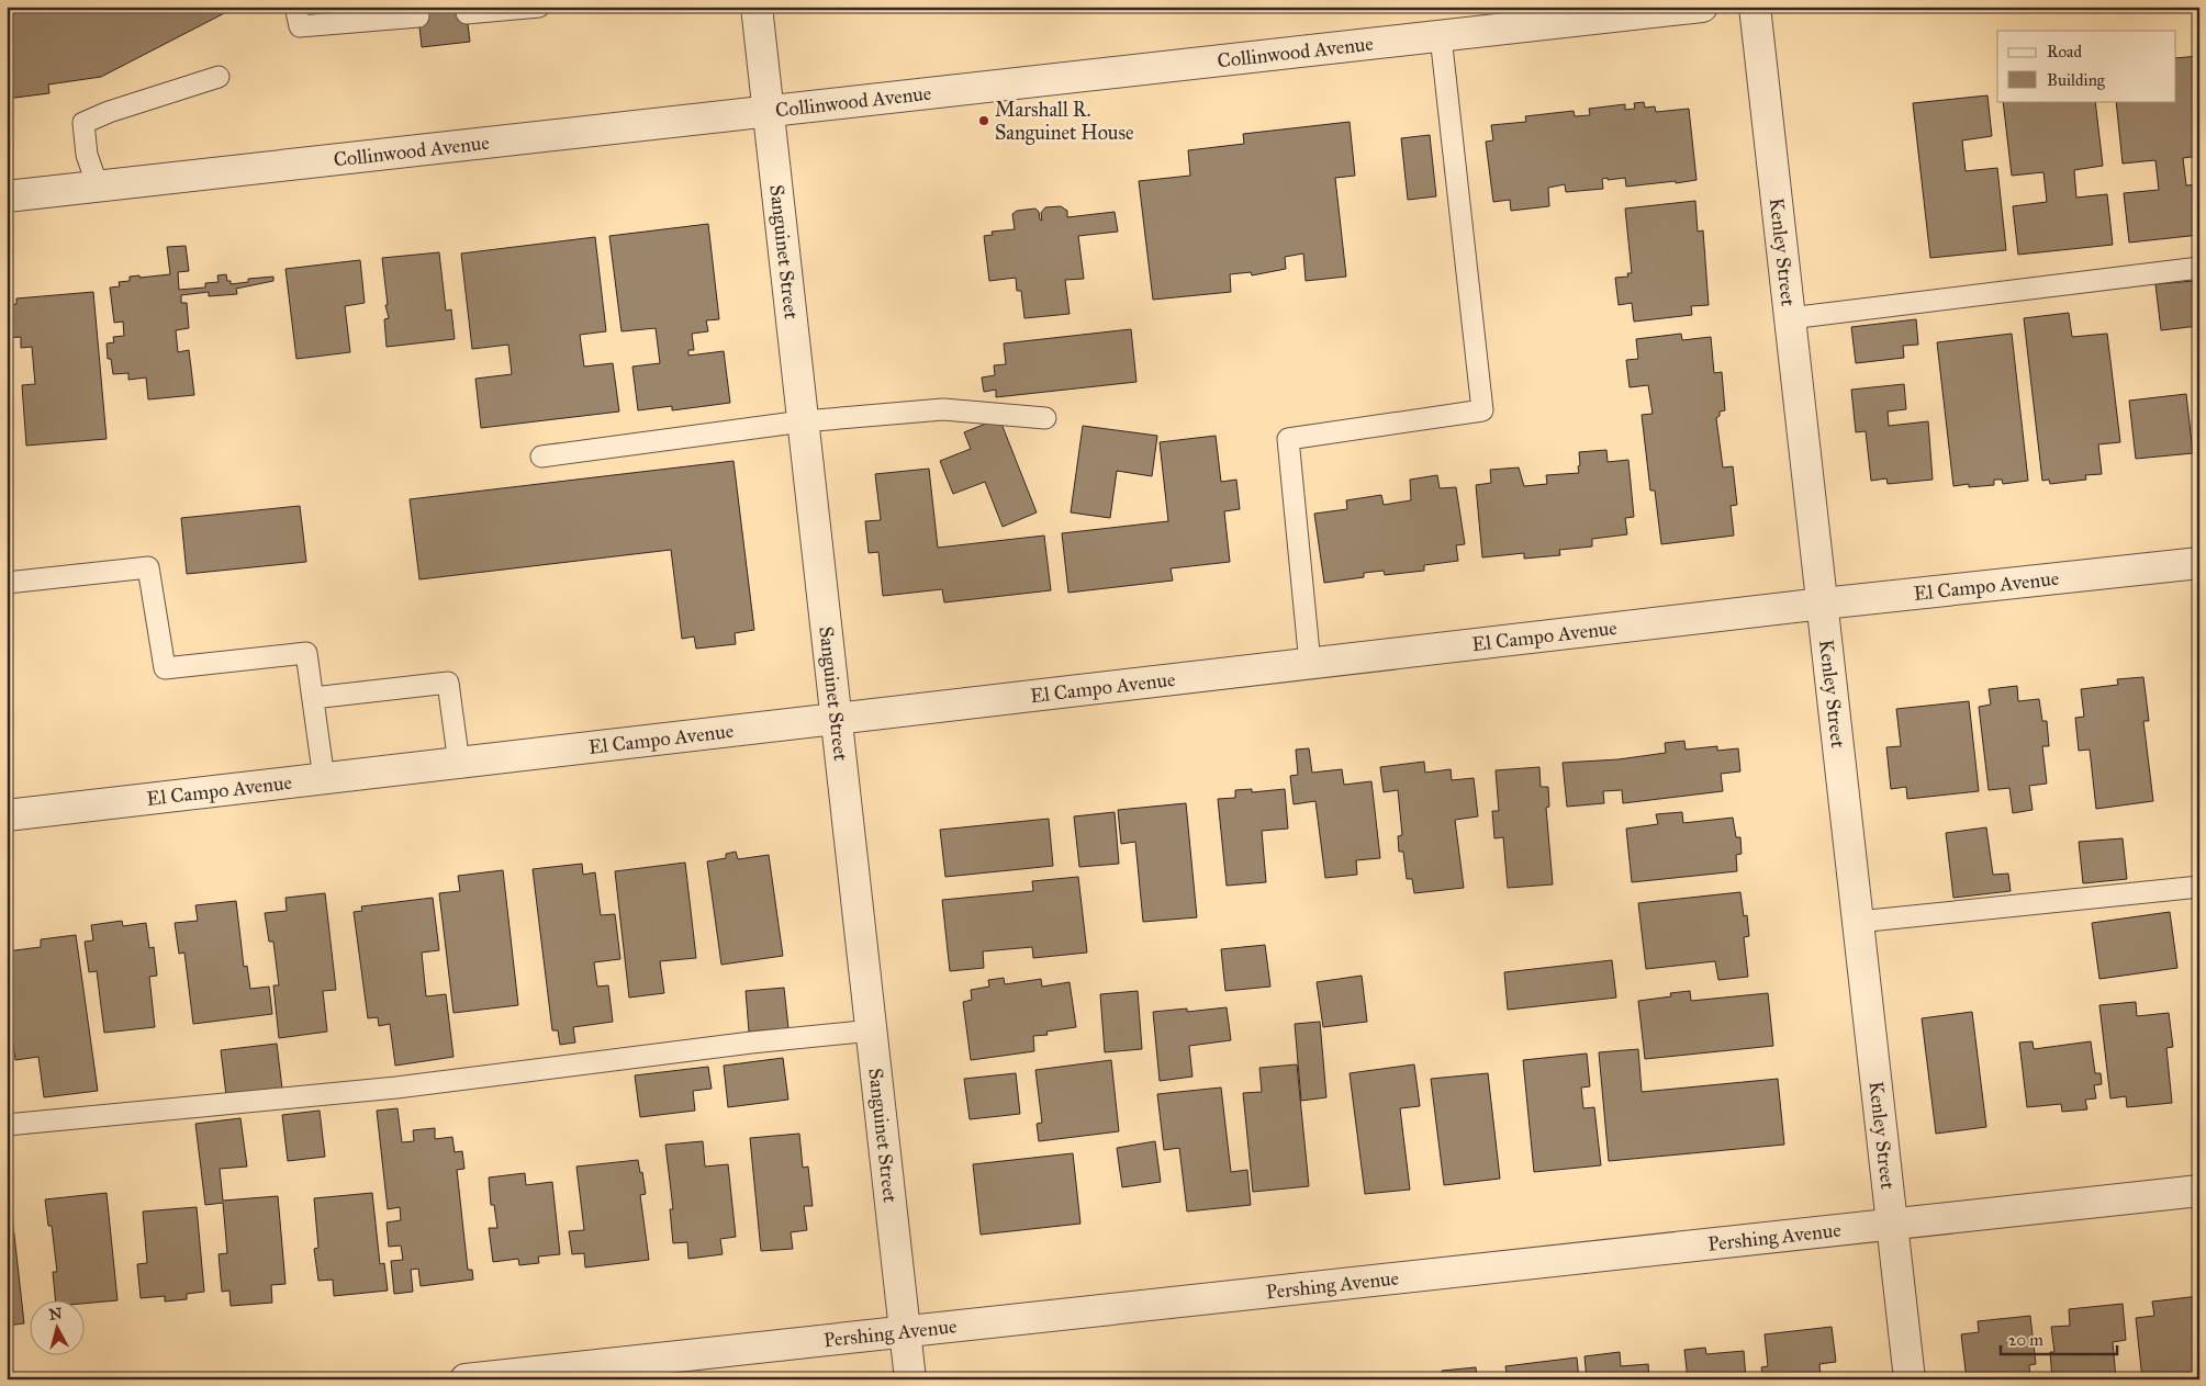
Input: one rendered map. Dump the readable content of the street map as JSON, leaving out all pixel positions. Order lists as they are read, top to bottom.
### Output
{
  "streets": {
    "street": [
      "Collinwood Avenue",
      "Sanguinet Street",
      "Kenley Street",
      "El Campo Avenue",
      "Pershing Avenue"
    ]
  },
  "crossings": [
    ["Collinwood Avenue", "Sanguinet Street"],
    ["Sanguinet Street", "El Campo Avenue"],
    ["Sanguinet Street", "Pershing Avenue"],
    ["Kenley Street", "El Campo Avenue"],
    ["Kenley Street", "Pershing Avenue"]
  ],
  "places": ["Marshall R. Sanguinet House"],
  "legend": ["Road", "Building"],
  "scale_bar": "20 m",
  "north": "top"
}
